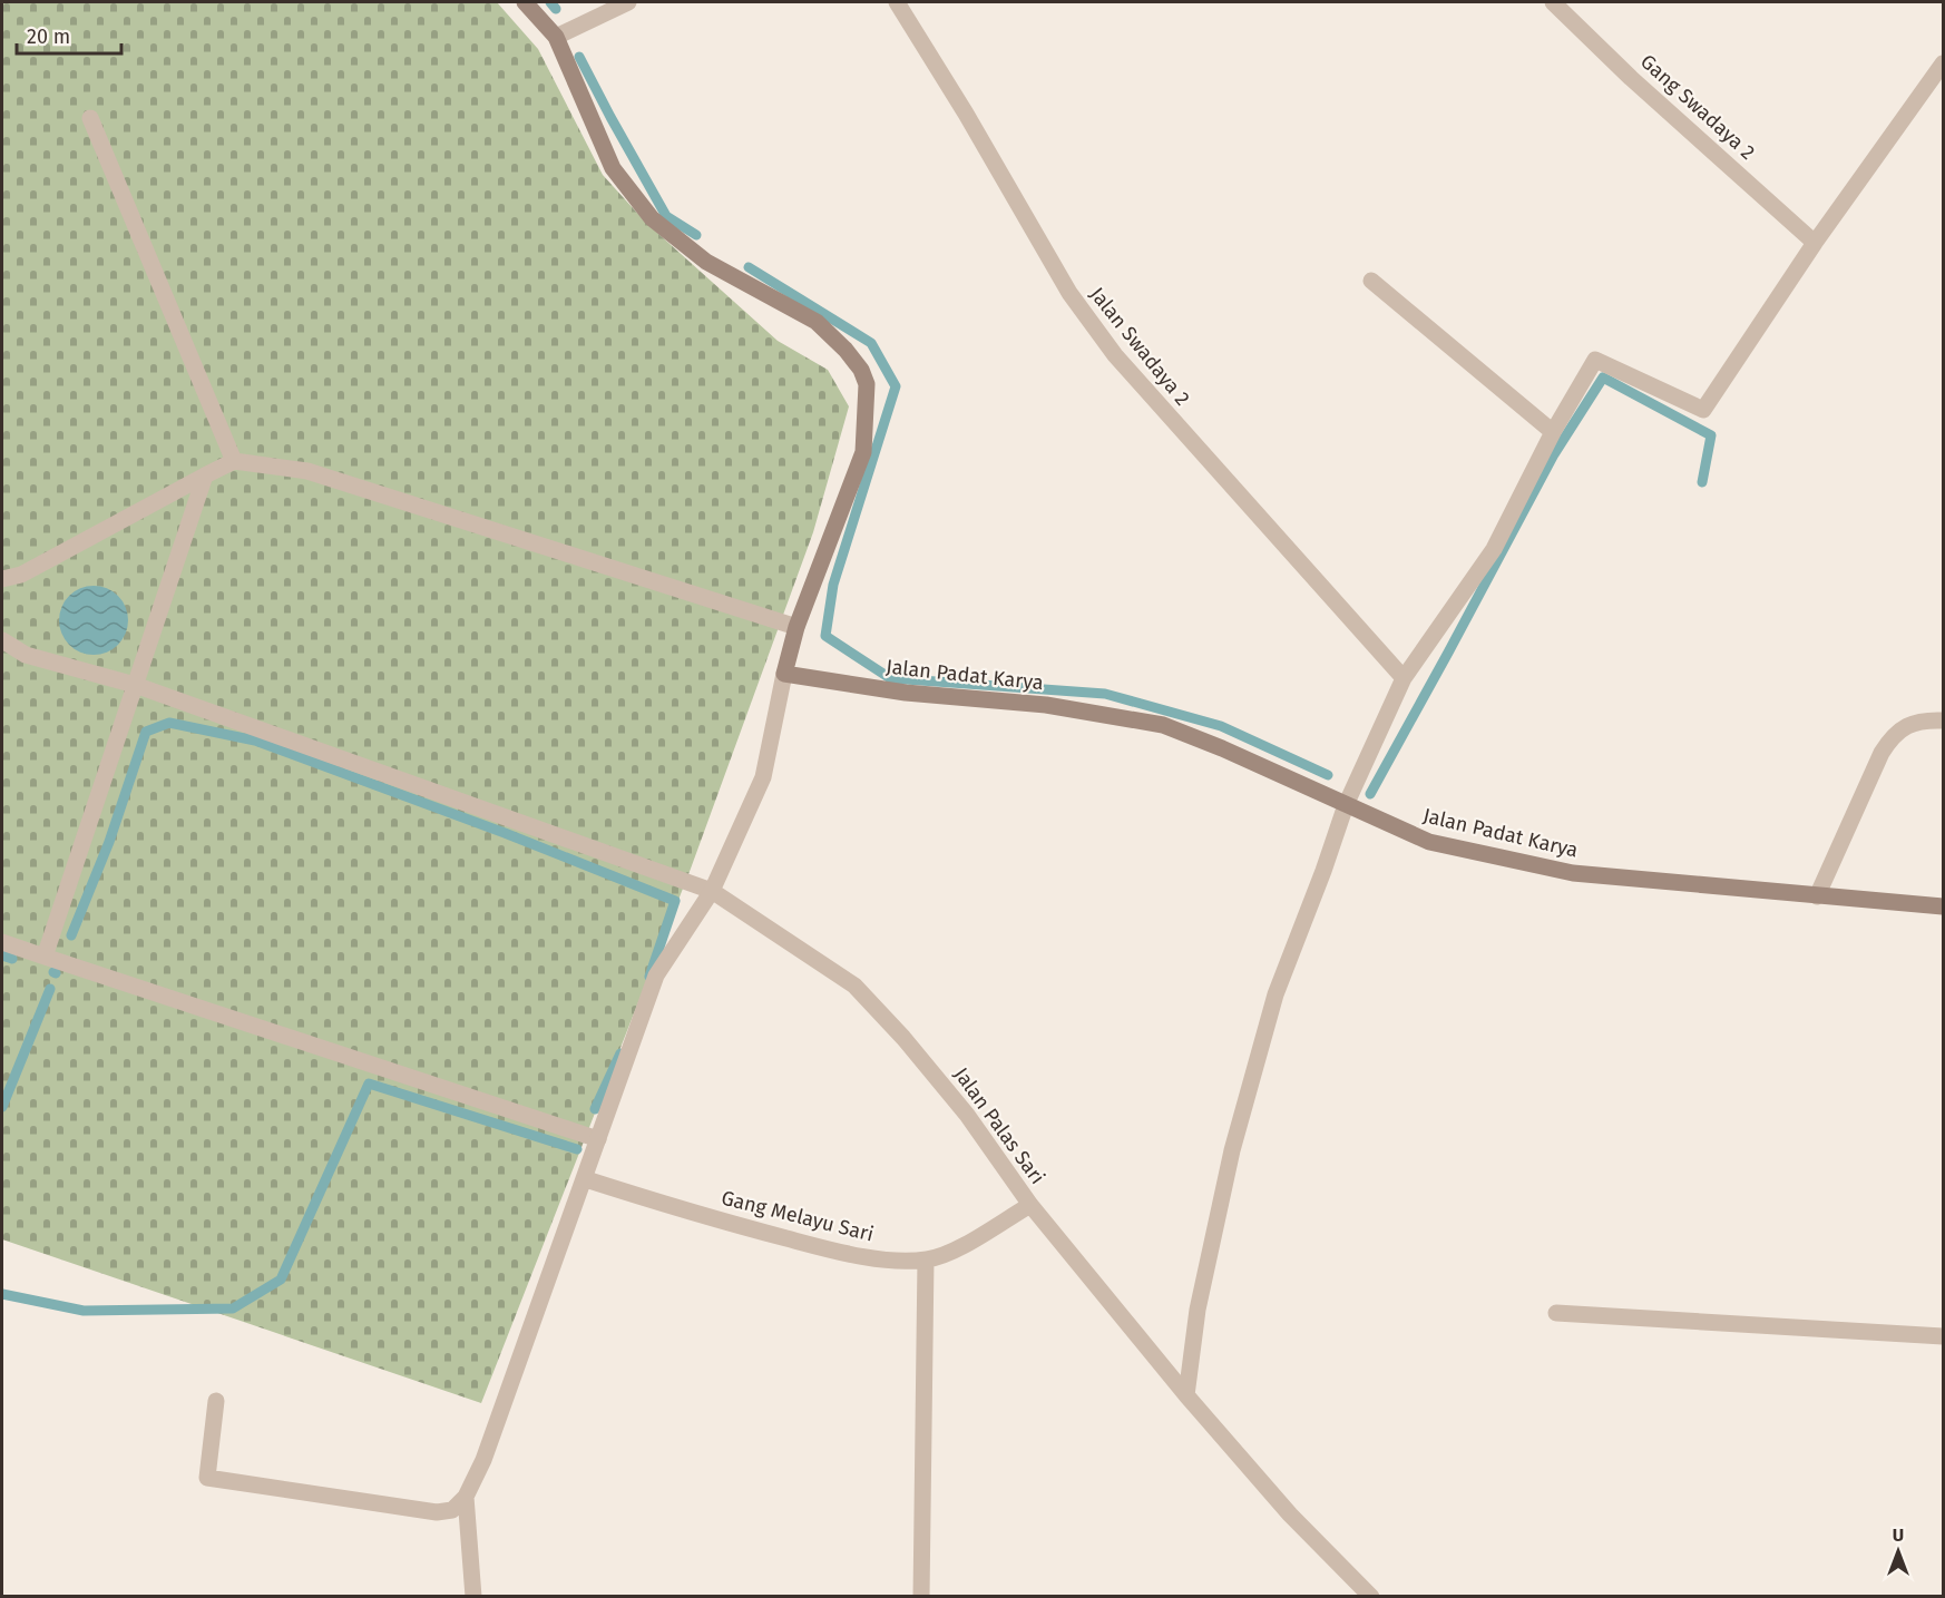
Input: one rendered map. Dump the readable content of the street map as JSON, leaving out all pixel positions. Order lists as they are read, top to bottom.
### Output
{
  "streets": {
    "street": [
      "Gang Swadaya 2",
      "Jalan Swadaya 2",
      "Jalan Padat Karya",
      "Jalan Palas Sari",
      "Gang Melayu Sari"
    ]
  },
  "crossings": [
    ["Jalan Palas Sari", "Gang Melayu Sari"]
  ],
  "scale_bar": "20 m",
  "north": "top"
}
